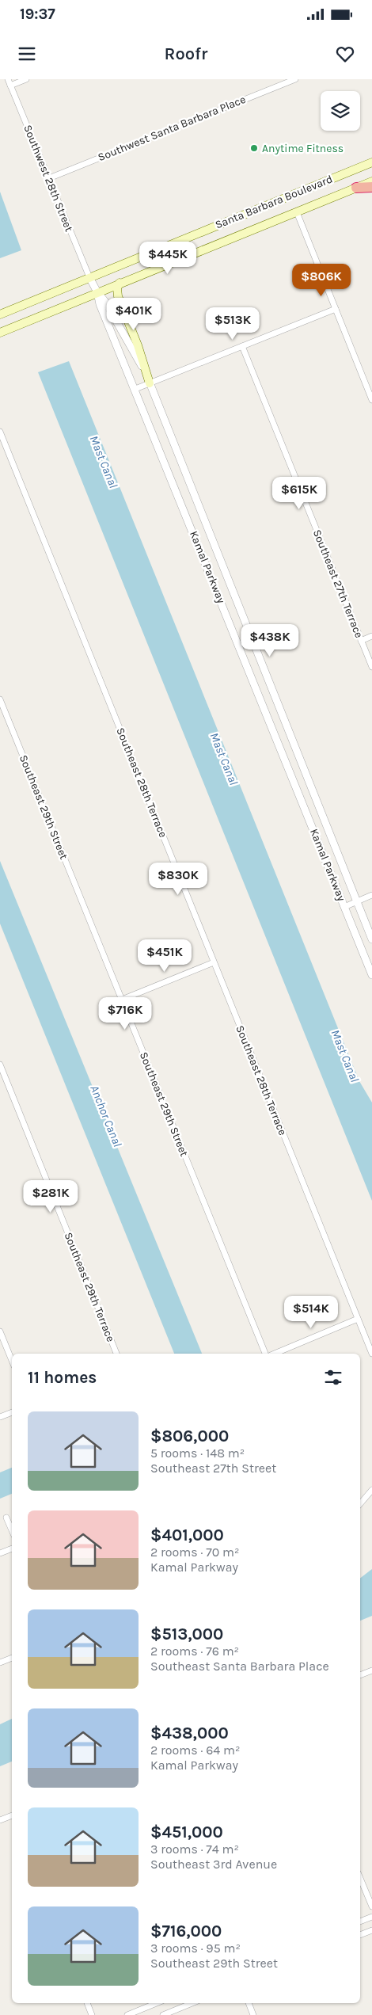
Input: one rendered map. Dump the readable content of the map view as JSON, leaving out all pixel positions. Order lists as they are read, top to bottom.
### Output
{
  "streets": {
    "main road": ["Santa Barbara Boulevard"],
    "street": [
      "Southwest Santa Barbara Place",
      "Southwest 28th Street",
      "Kamal Parkway",
      "Southeast 27th Terrace",
      "Southeast 28th Terrace",
      "Southeast 29th Street",
      "Southeast 29th Terrace"
    ]
  },
  "crossings": [
    ["Southwest Santa Barbara Place", "Southwest 28th Street"],
    ["Southwest 28th Street", "Santa Barbara Boulevard"],
    ["Southwest 28th Street", "Kamal Parkway"],
    ["Santa Barbara Boulevard", "Kamal Parkway"]
  ],
  "water": ["Mast Canal", "Anchor Canal"],
  "places": ["Anytime Fitness"],
  "page": {
    "status": "19:37",
    "header": "Roofr",
    "price": [
      "$445K",
      "$806K",
      "$401K",
      "$513K",
      "$615K",
      "$438K",
      "$830K",
      "$451K",
      "$716K",
      "$281K",
      "$514K"
    ],
    "heading": "11 homes",
    "list": [
      {
        "name": "$806,000",
        "note": "5 rooms · 148 m² · Southeast 27th Street"
      },
      {
        "name": "$401,000",
        "note": "2 rooms · 70 m² · Kamal Parkway"
      },
      {
        "name": "$513,000",
        "note": "2 rooms · 76 m² · Southeast Santa Barbara Place"
      },
      {
        "name": "$438,000",
        "note": "2 rooms · 64 m² · Kamal Parkway"
      },
      {
        "name": "$451,000",
        "note": "3 rooms · 74 m² · Southeast 3rd Avenue"
      },
      {
        "name": "$716,000",
        "note": "3 rooms · 95 m² · Southeast 29th Street"
      }
    ]
  }
}
